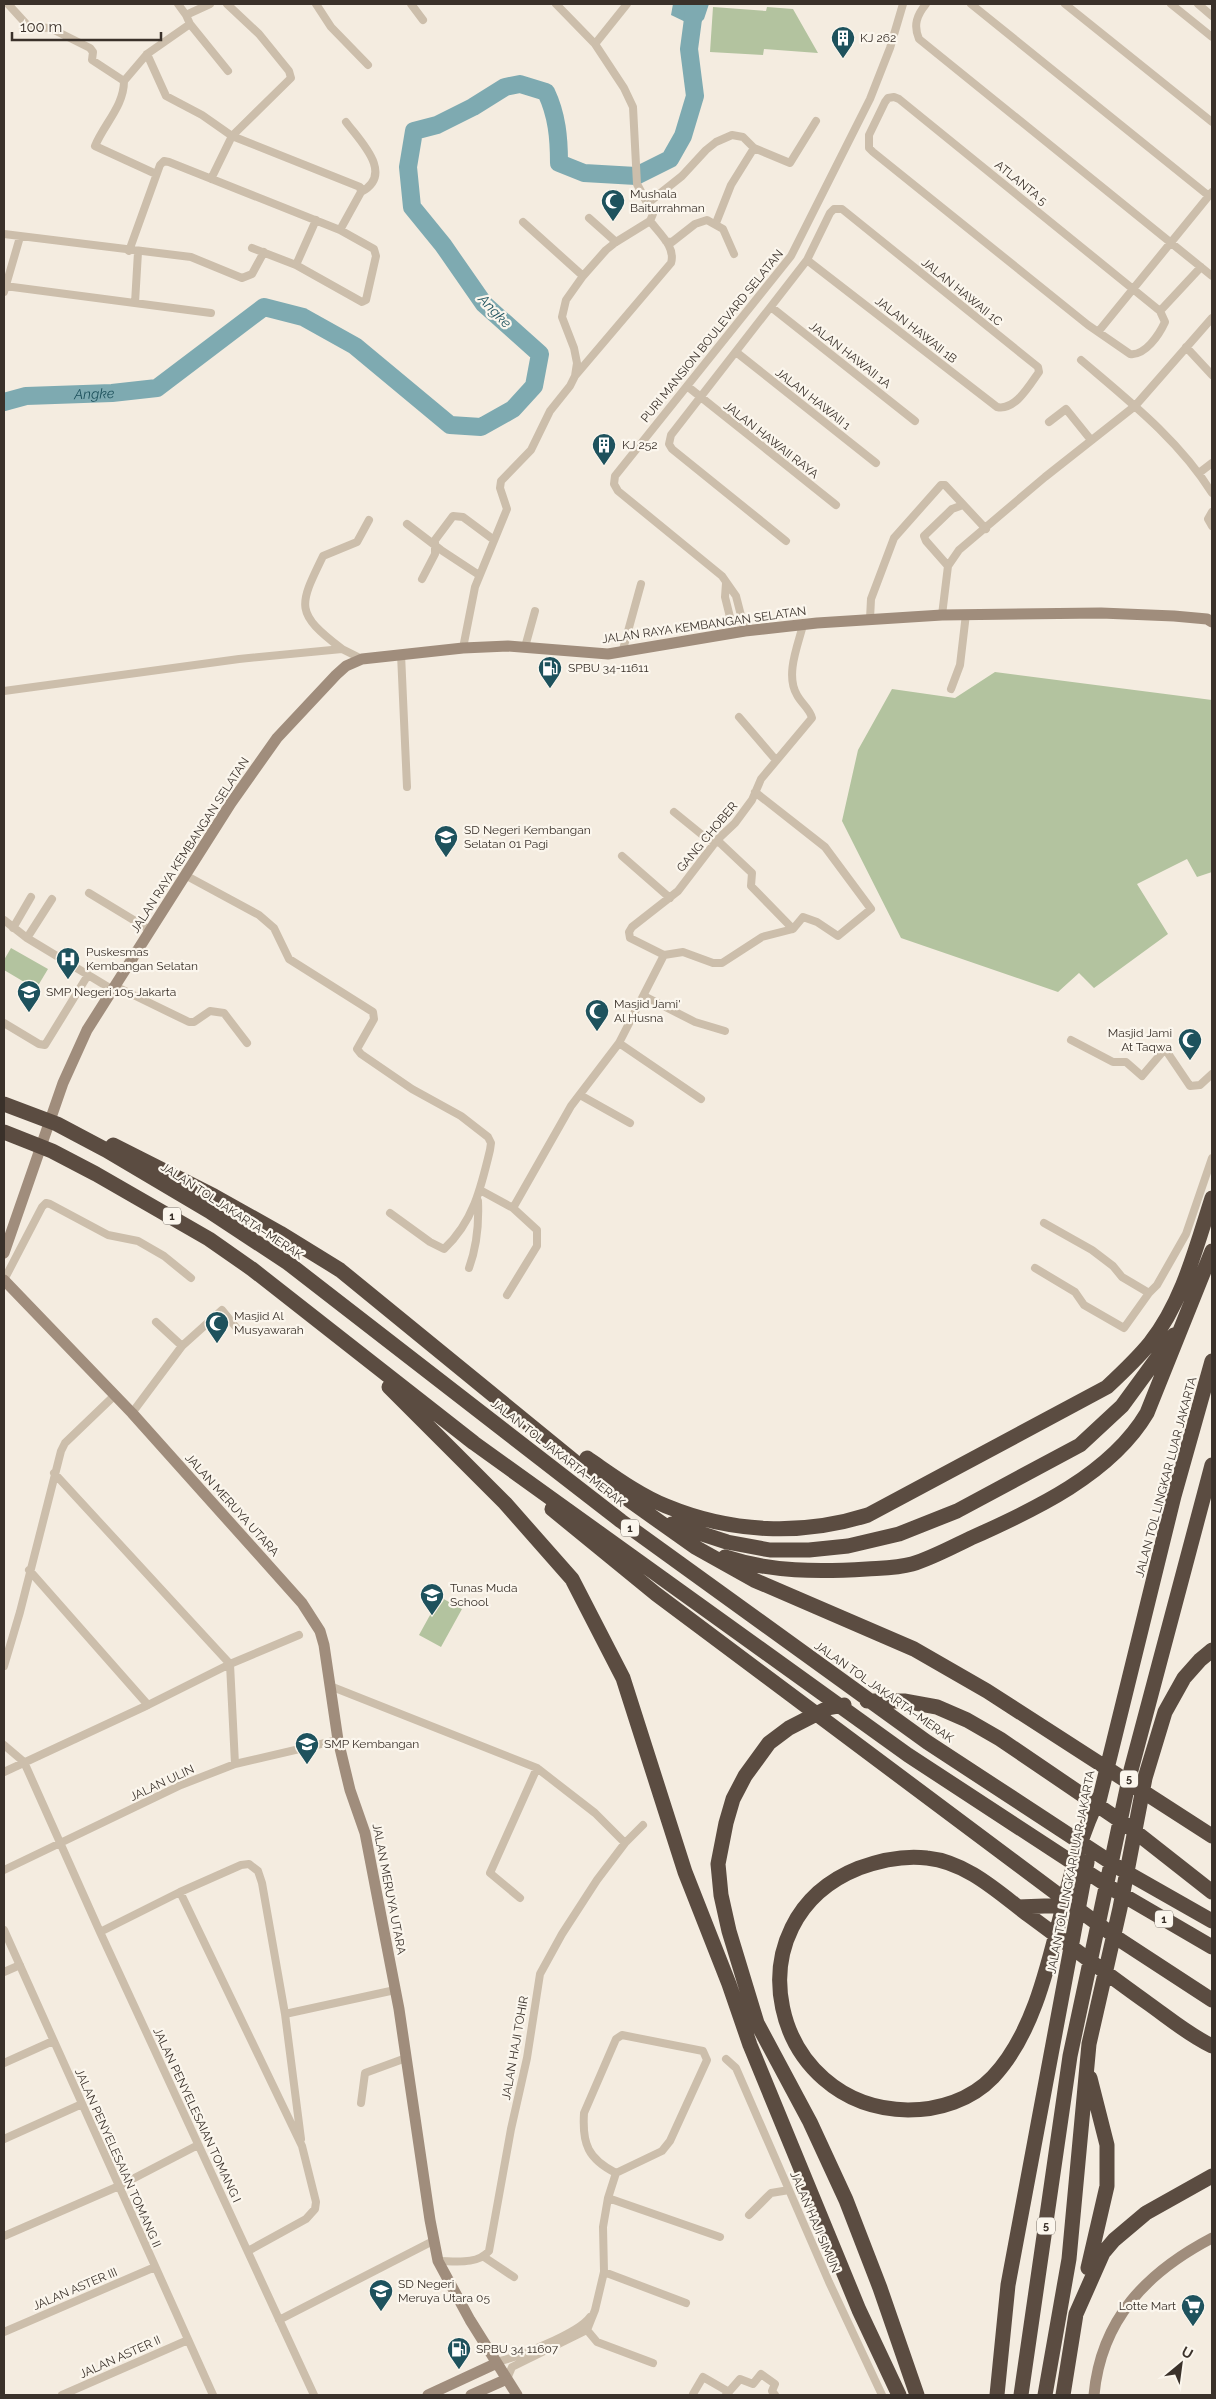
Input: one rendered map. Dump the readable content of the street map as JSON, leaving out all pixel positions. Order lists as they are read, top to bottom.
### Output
{
  "streets": {
    "highway": [
      "JALAN TOL JAKARTA–MERAK",
      "1",
      "JALAN TOL LINGKAR LUAR JAKARTA",
      "5"
    ],
    "main road": ["JALAN RAYA KEMBANGAN SELATAN", "JALAN MERUYA UTARA"],
    "street": [
      "ATLANTA 5",
      "JALAN HAWAII 1C",
      "JALAN HAWAII 1B",
      "PURI MANSION BOULEVARD SELATAN",
      "JALAN HAWAII 1A",
      "JALAN HAWAII 1",
      "JALAN HAWAII RAYA",
      "GANG CHOBER",
      "JALAN ULIN",
      "JALAN HAJI TOHIR",
      "JALAN PENYELESAIAN TOMANG I",
      "JALAN PENYELESAIAN TOMANG II",
      "JALAN HAJI SIMUN",
      "JALAN ASTER III",
      "JALAN ASTER II"
    ]
  },
  "crossings": [
    ["JALAN HAWAII 1C", "JALAN HAWAII 1B"],
    ["PURI MANSION BOULEVARD SELATAN", "JALAN HAWAII RAYA"],
    ["PURI MANSION BOULEVARD SELATAN", "JALAN RAYA KEMBANGAN SELATAN"],
    ["JALAN RAYA KEMBANGAN SELATAN", "GANG CHOBER"],
    ["JALAN MERUYA UTARA", "JALAN ULIN"],
    ["JALAN ULIN", "JALAN PENYELESAIAN TOMANG I"],
    ["JALAN PENYELESAIAN TOMANG II", "JALAN ASTER III"],
    ["JALAN PENYELESAIAN TOMANG II", "JALAN ASTER II"]
  ],
  "water": ["Angke"],
  "places": {
    "building": ["KJ 262", "KJ 252"],
    "mosque": [
      "Mushala Baiturrahman",
      "Masjid Jami' Al Husna",
      "Masjid Jami At Taqwa",
      "Masjid Al Musyawarah"
    ],
    "fuel station": ["SPBU 34-11611", "SPBU 34 11607"],
    "school or university": [
      "SD Negeri Kembangan Selatan 01 Pagi",
      "SMP Negeri 105 Jakarta",
      "Tunas Muda School",
      "SMP Kembangan",
      "SD Negeri Meruya Utara 05"
    ],
    "hospital": ["Puskesmas Kembangan Selatan"],
    "supermarket": ["Lotte Mart"]
  },
  "scale_bar": "100 m",
  "north": "top right"
}
